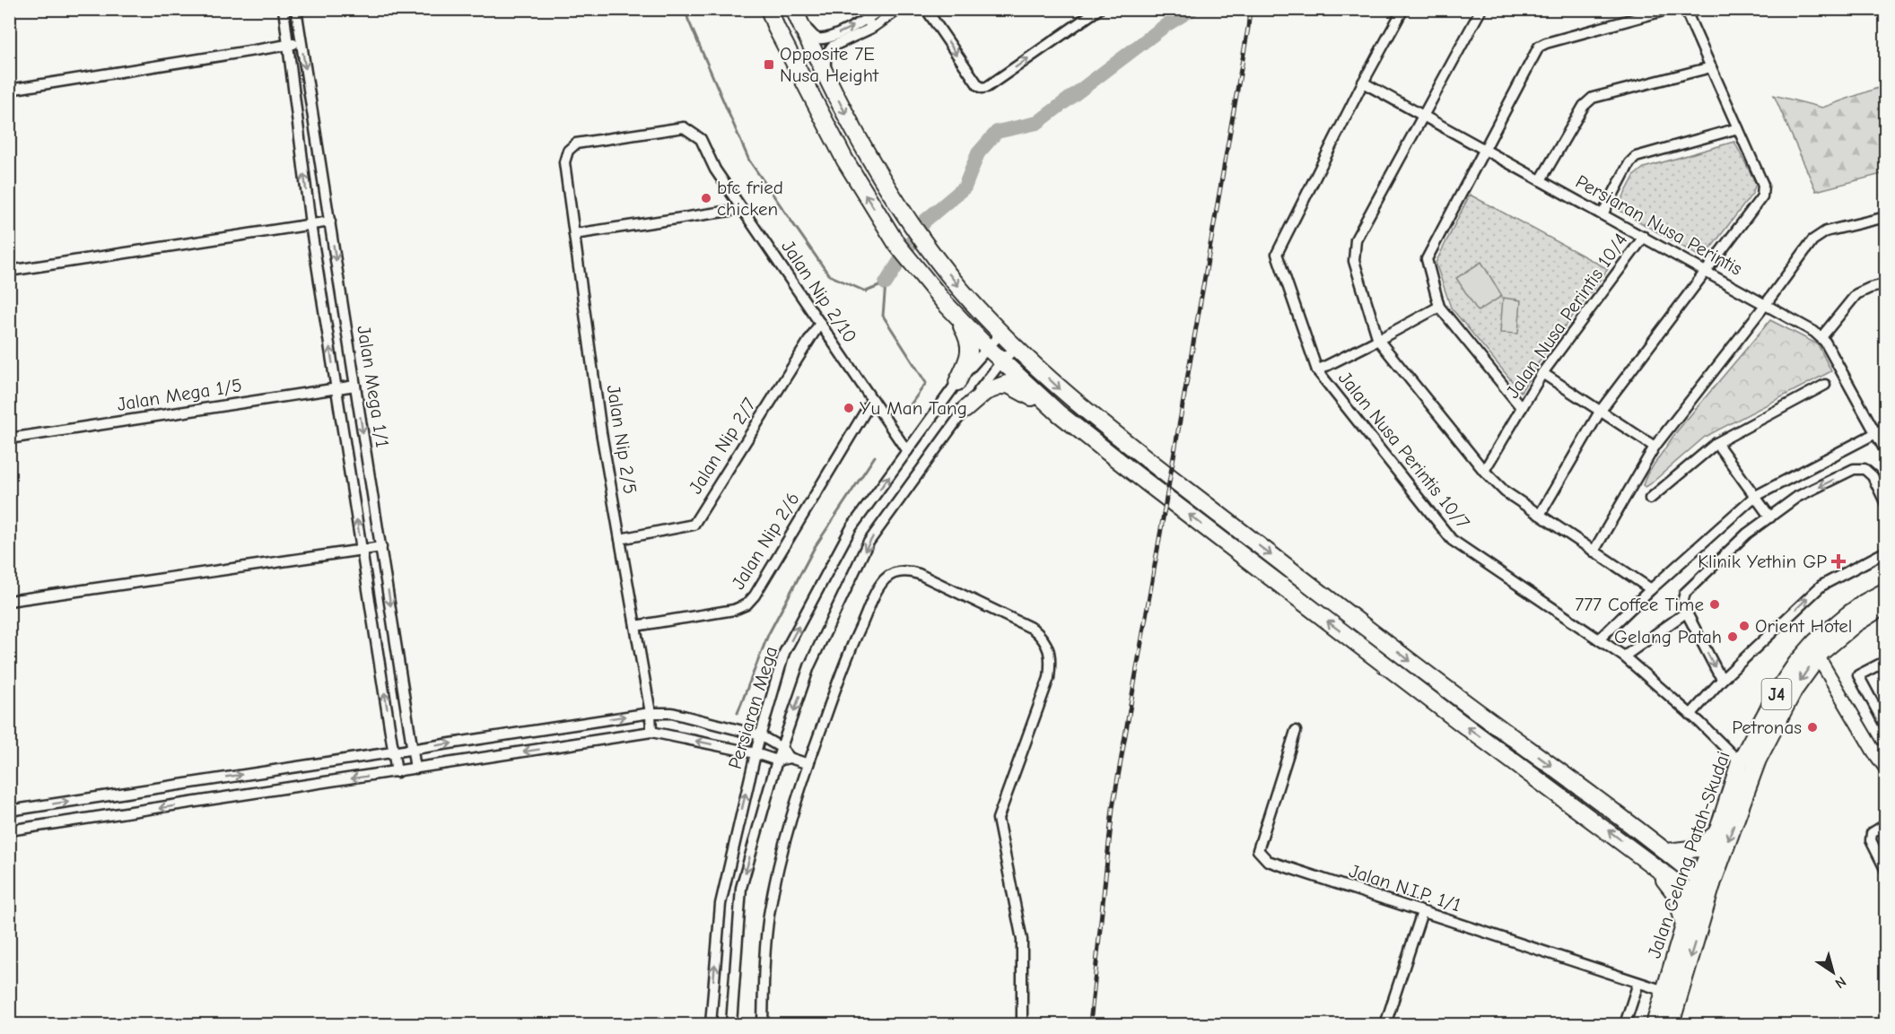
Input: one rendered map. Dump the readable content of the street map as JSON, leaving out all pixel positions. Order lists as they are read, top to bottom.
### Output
{
  "streets": {
    "main road": ["J4", "Jalan Gelang Patah-Skudai"],
    "street": [
      "Persiaran Nusa Perintis",
      "Jalan Nip 2/10",
      "Jalan Nusa Perintis 10/4",
      "Jalan Mega 1/1",
      "Jalan Mega 1/5",
      "Jalan Nip 2/5",
      "Jalan Nip 2/7",
      "Jalan Nusa Perintis 10/7",
      "Jalan Nip 2/6",
      "Persiaran Mega",
      "Jalan N.I.P. 1/1"
    ]
  },
  "crossings": [
    ["Persiaran Nusa Perintis", "Jalan Nusa Perintis 10/4"],
    ["Persiaran Nusa Perintis", "Jalan Nusa Perintis 10/7"],
    ["Jalan Nip 2/10", "Jalan Nip 2/5"],
    ["Jalan Nip 2/10", "Jalan Nip 2/7"],
    ["Jalan Nip 2/10", "Jalan Nip 2/6"],
    ["Jalan Nip 2/10", "Persiaran Mega"],
    ["Jalan Mega 1/1", "Jalan Mega 1/5"],
    ["Jalan Nip 2/5", "Jalan Nip 2/7"],
    ["Jalan Nip 2/5", "Jalan Nip 2/6"],
    ["Jalan Nusa Perintis 10/7", "Jalan Gelang Patah-Skudai"],
    ["Jalan Gelang Patah-Skudai", "Jalan N.I.P. 1/1"]
  ],
  "places": {
    "transit": ["Opposite 7E Nusa Height"],
    "other": [
      "bfc fried chicken",
      "Yu Man Tang",
      "777 Coffee Time",
      "Orient Hotel",
      "Gelang Patah",
      "Petronas"
    ],
    "health": ["Klinik Yethin GP"]
  },
  "north": "bottom right"
}
